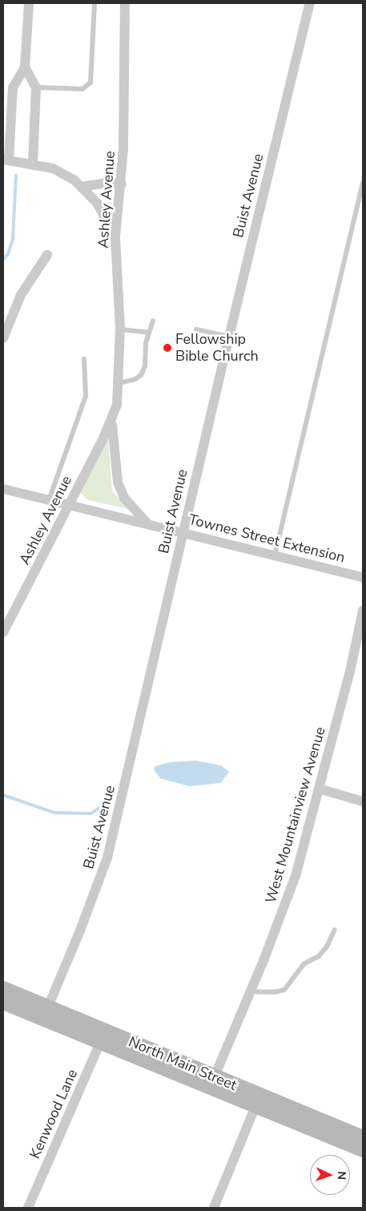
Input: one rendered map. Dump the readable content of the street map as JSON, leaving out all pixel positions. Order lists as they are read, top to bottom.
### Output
{
  "streets": {
    "street": [
      "Buist Avenue",
      "Ashley Avenue",
      "Townes Street Extension",
      "West Mountainview Avenue",
      "North Main Street",
      "Kenwood Lane"
    ]
  },
  "crossings": [
    ["Buist Avenue", "Townes Street Extension"],
    ["Buist Avenue", "North Main Street"],
    ["Ashley Avenue", "Townes Street Extension"],
    ["West Mountainview Avenue", "North Main Street"],
    ["North Main Street", "Kenwood Lane"]
  ],
  "places": ["Fellowship Bible Church"],
  "north": "right"
}
